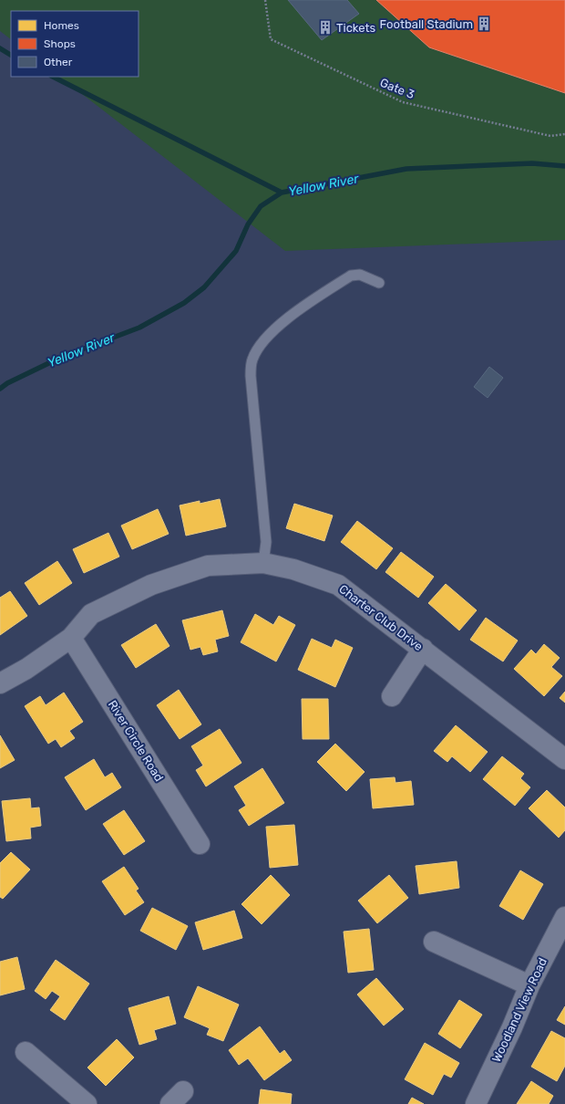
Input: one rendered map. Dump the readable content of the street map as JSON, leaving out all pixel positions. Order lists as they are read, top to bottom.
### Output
{
  "streets": {
    "street": ["Charter Club Drive", "River Circle Road", "Woodland View Road"],
    "path": ["Gate 3"]
  },
  "crossings": [
    ["Charter Club Drive", "River Circle Road"]
  ],
  "water": ["Yellow River"],
  "places": {
    "building": ["Football Stadium", "Tickets"]
  },
  "legend": ["Homes", "Shops", "Other"]
}
